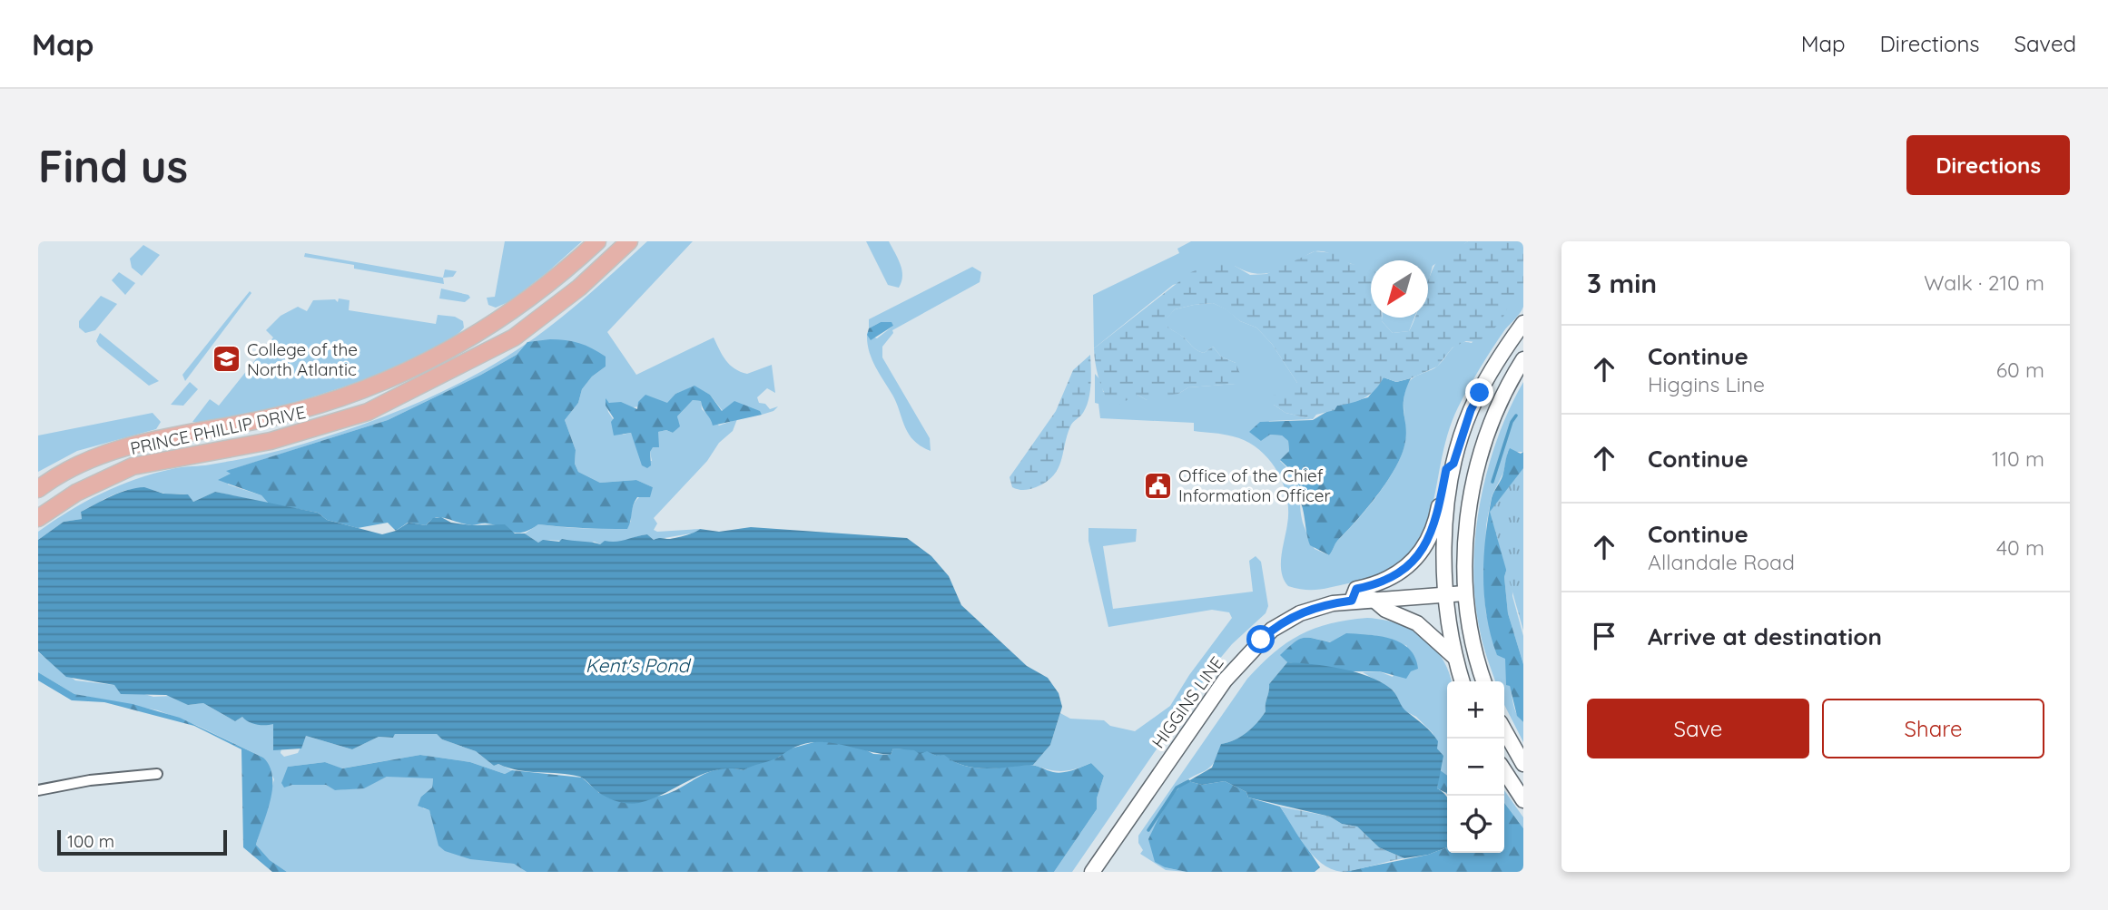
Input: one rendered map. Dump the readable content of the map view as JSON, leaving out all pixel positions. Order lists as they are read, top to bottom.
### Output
{
  "streets": {
    "main road": ["PRINCE PHILLIP DRIVE", "HIGGINS LINE"]
  },
  "water": ["Kent's Pond"],
  "places": {
    "school or university": ["College of the North Atlantic"],
    "public building": ["Office of the Chief Information Officer"]
  },
  "scale_bar": "100 m",
  "north": "bottom left",
  "page": {
    "header": "Map",
    "nav": ["Map", "Directions", "Saved"],
    "buttons": [
      "Directions",
      ["Save", "Share"]
    ],
    "title": "Find us",
    "heading": ["3 min", "Walk · 210 m"],
    "list": [
      ["Continue", "Higgins Line", "60 m"],
      ["Continue", "110 m"],
      ["Continue", "Allandale Road", "40 m"],
      "Arrive at destination"
    ],
    "map_buttons": ["+", "−"],
    "scale": "100 m"
  }
}
